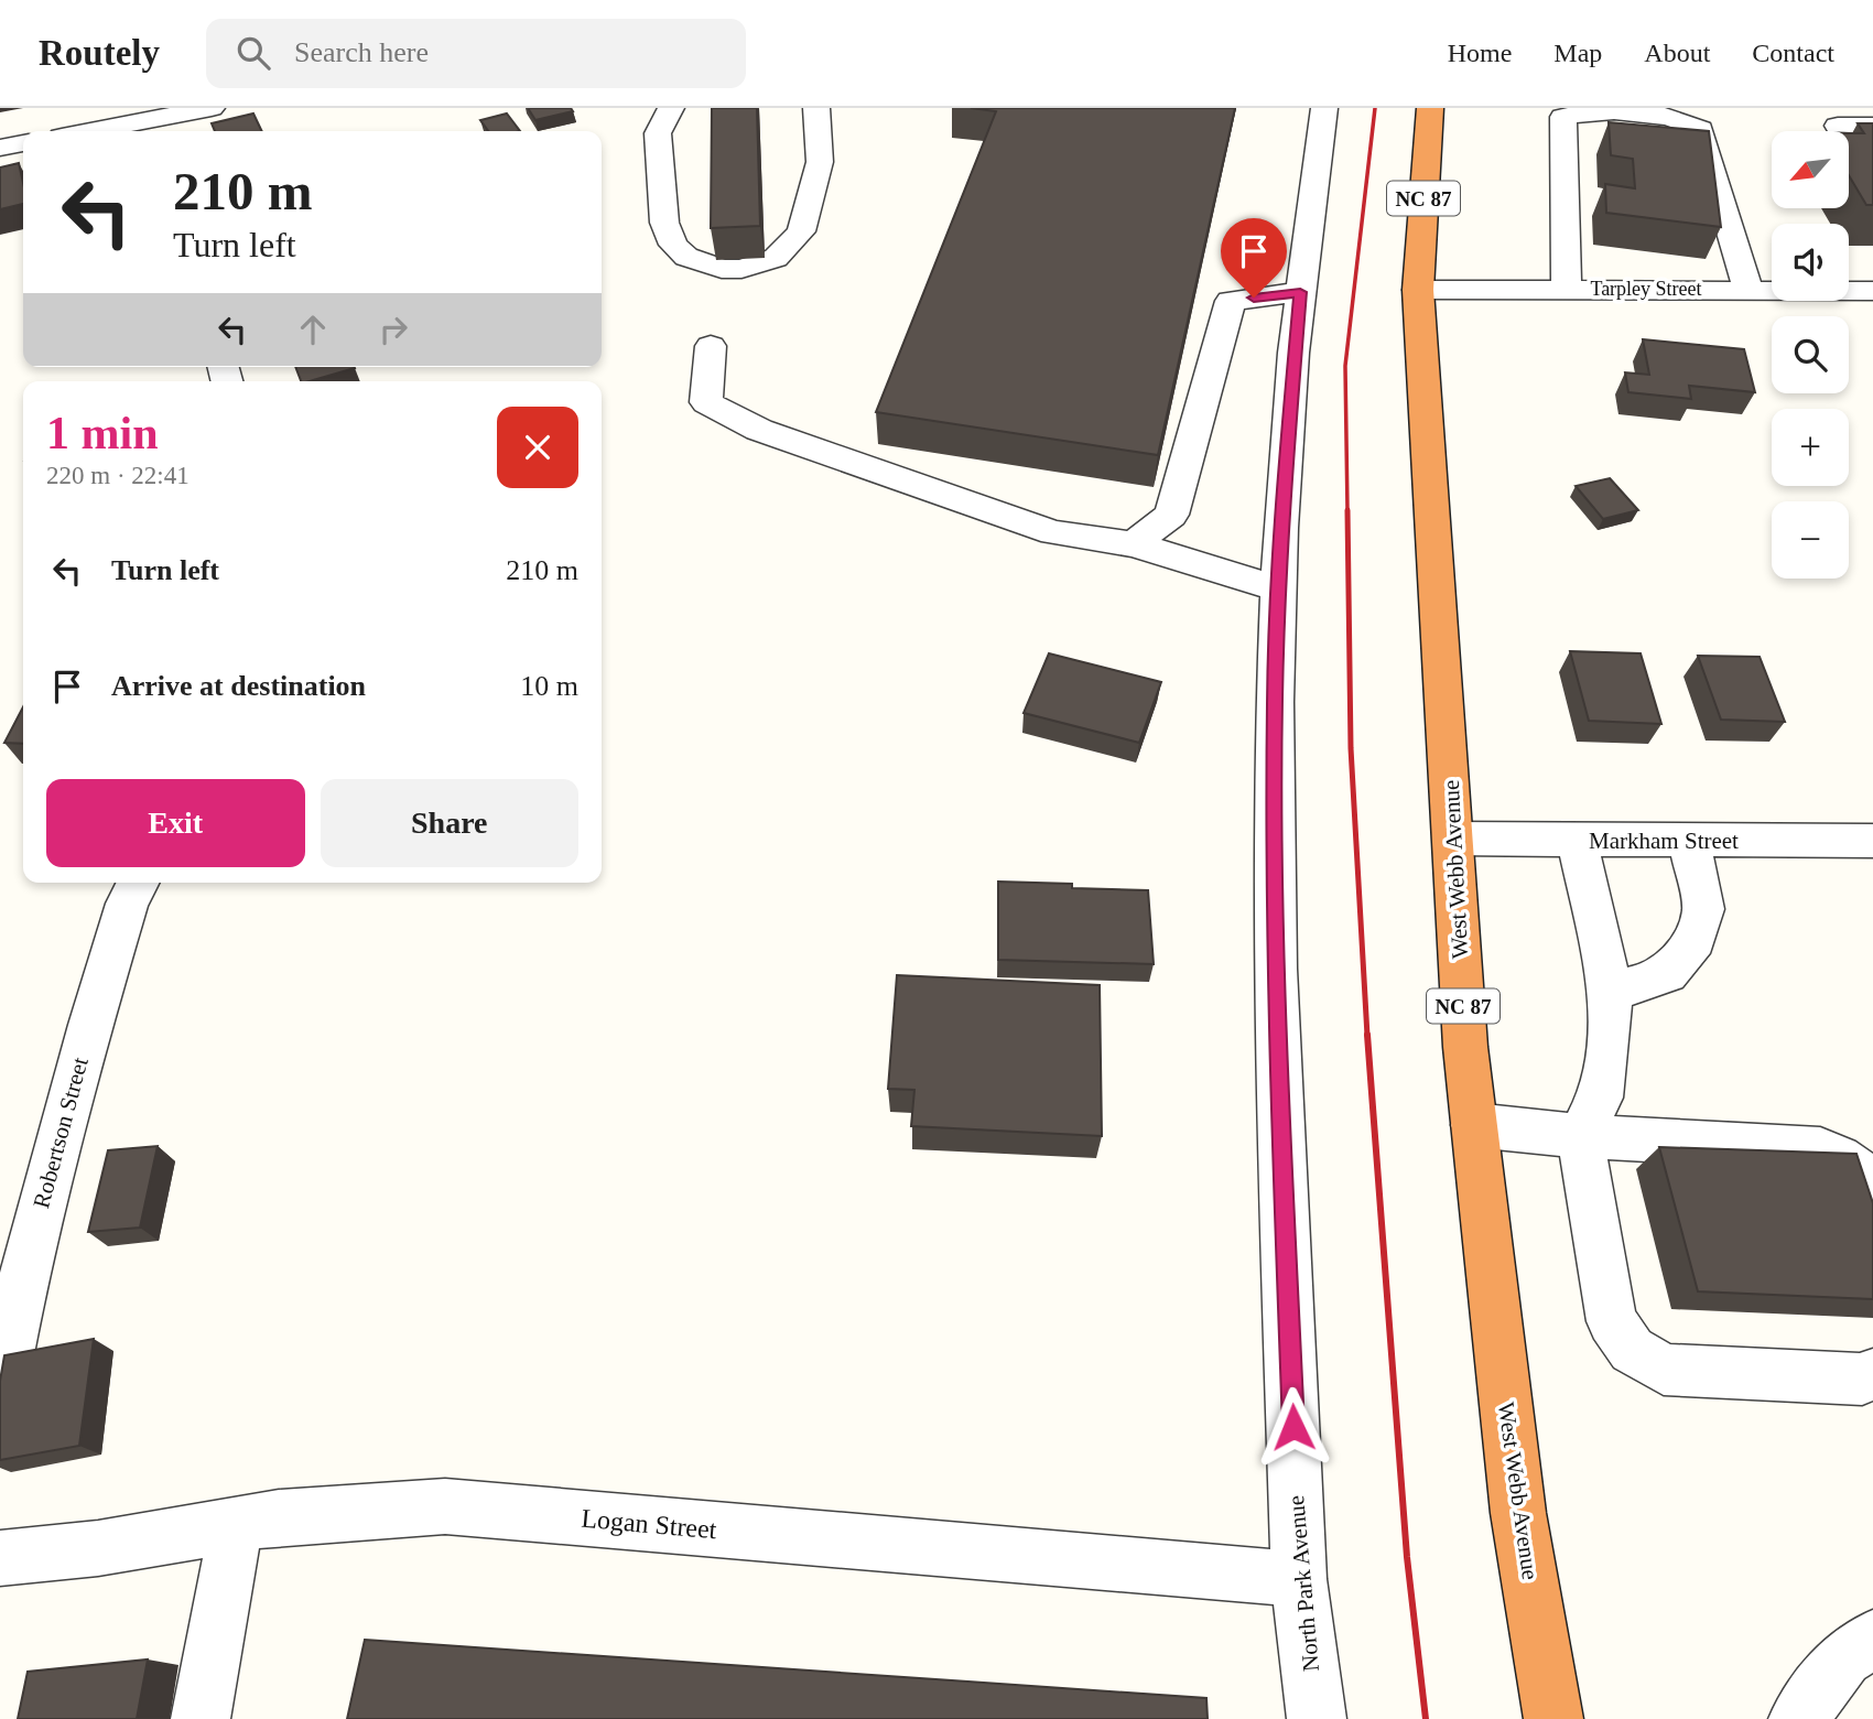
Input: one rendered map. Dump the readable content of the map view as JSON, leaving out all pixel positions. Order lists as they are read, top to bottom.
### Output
{
  "streets": {
    "highway": ["NC 87", "West Webb Avenue"],
    "street": [
      "Tarpley Street",
      "Markham Street",
      "Robertson Street",
      "Logan Street",
      "North Park Avenue"
    ]
  },
  "crossings": [
    ["Tarpley Street", "West Webb Avenue"],
    ["Markham Street", "West Webb Avenue"],
    ["Logan Street", "North Park Avenue"]
  ],
  "north": "bottom left",
  "page": {
    "header": "Routely",
    "search": "Search here",
    "nav": [
      "Home",
      "Map",
      "About",
      "Contact"
    ],
    "map_buttons": ["+", "−"],
    "turn": ["210 m", "Turn left"],
    "heading": ["1 min", "220 m · 22:41"],
    "list": [
      {
        "name": "Turn left",
        "value": "210 m"
      },
      {
        "name": "Arrive at destination",
        "value": "10 m"
      }
    ],
    "buttons": ["Exit", "Share"]
  }
}
